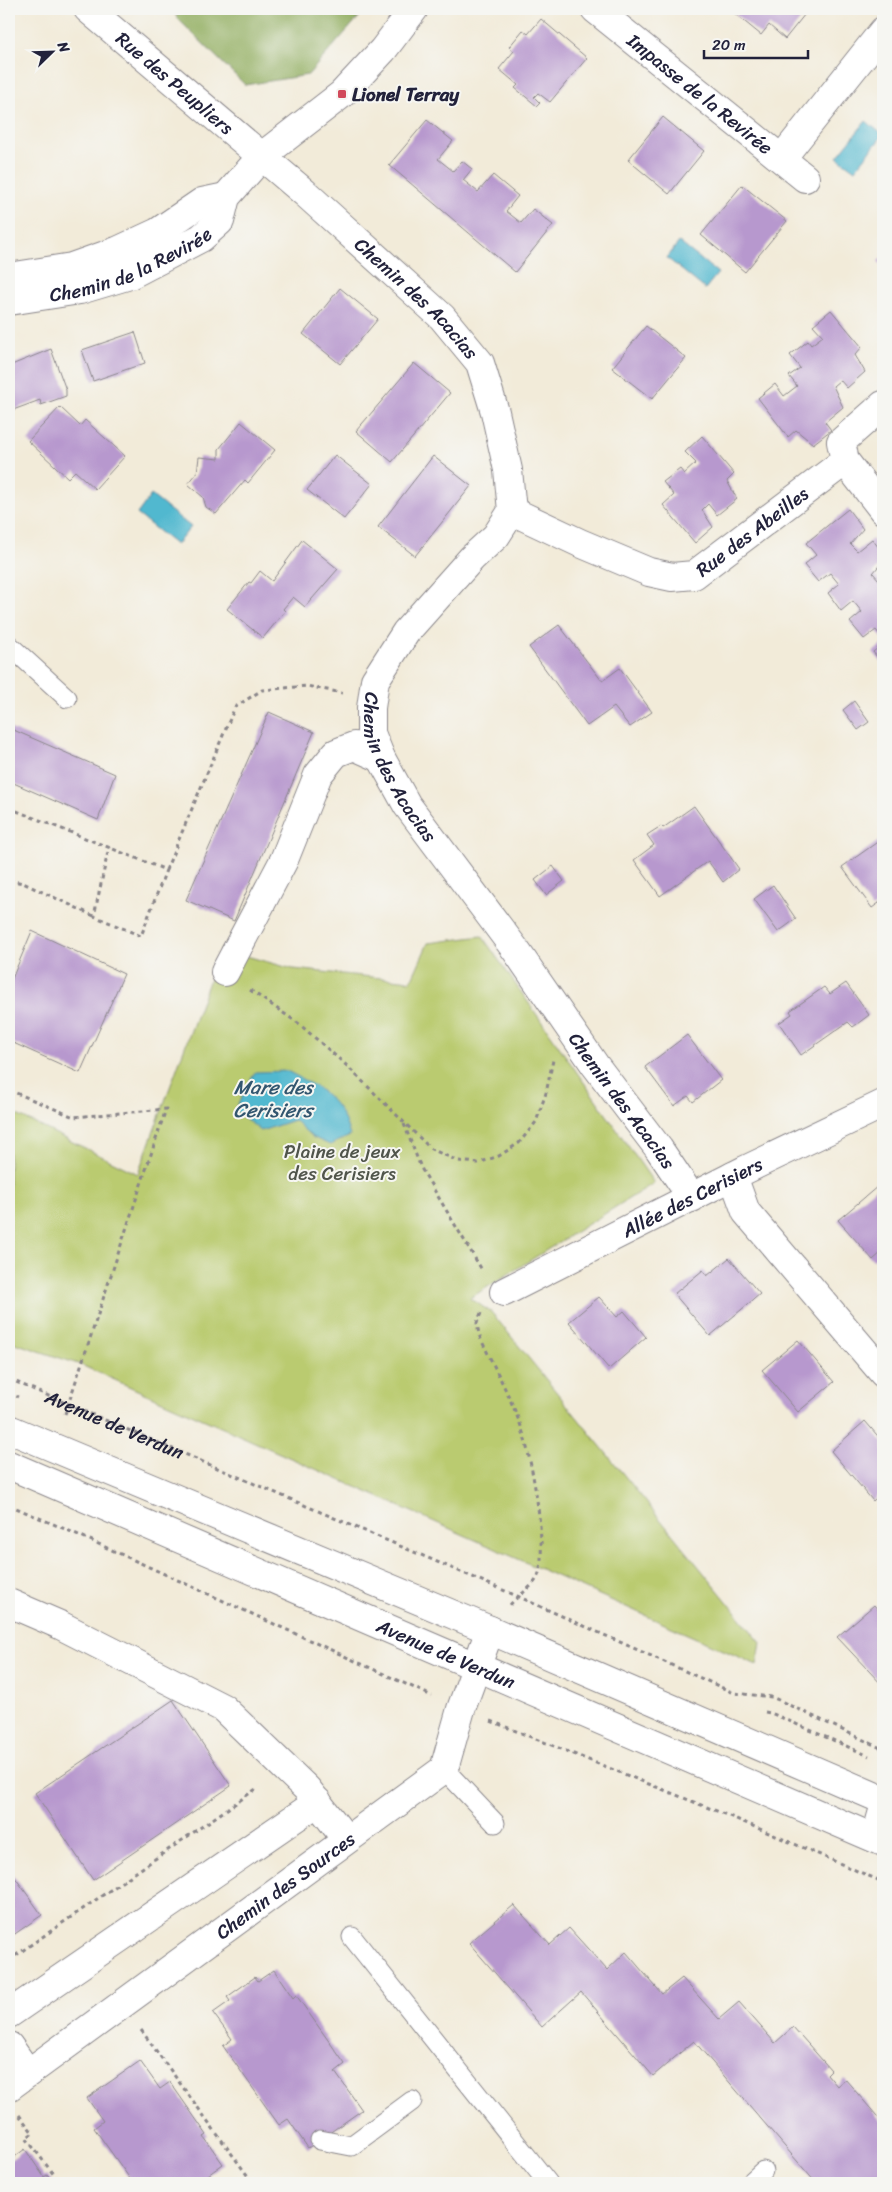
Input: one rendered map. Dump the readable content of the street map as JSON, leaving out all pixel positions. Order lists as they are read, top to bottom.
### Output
{
  "streets": {
    "street": [
      "Rue des Peupliers",
      "Impasse de la Revirée",
      "Chemin de la Revirée",
      "Chemin des Acacias",
      "Rue des Abeilles",
      "Allée des Cerisiers",
      "Avenue de Verdun",
      "Chemin des Sources"
    ]
  },
  "crossings": [
    ["Rue des Peupliers", "Chemin de la Revirée"],
    ["Rue des Peupliers", "Chemin des Acacias"],
    ["Chemin de la Revirée", "Chemin des Acacias"],
    ["Chemin des Acacias", "Rue des Abeilles"],
    ["Chemin des Acacias", "Allée des Cerisiers"]
  ],
  "water": ["Mare des Cerisiers"],
  "parks": ["Plaine de jeux des Cerisiers"],
  "places": {
    "transit": ["Lionel Terray"]
  },
  "scale_bar": "20 m",
  "north": "top right"
}
